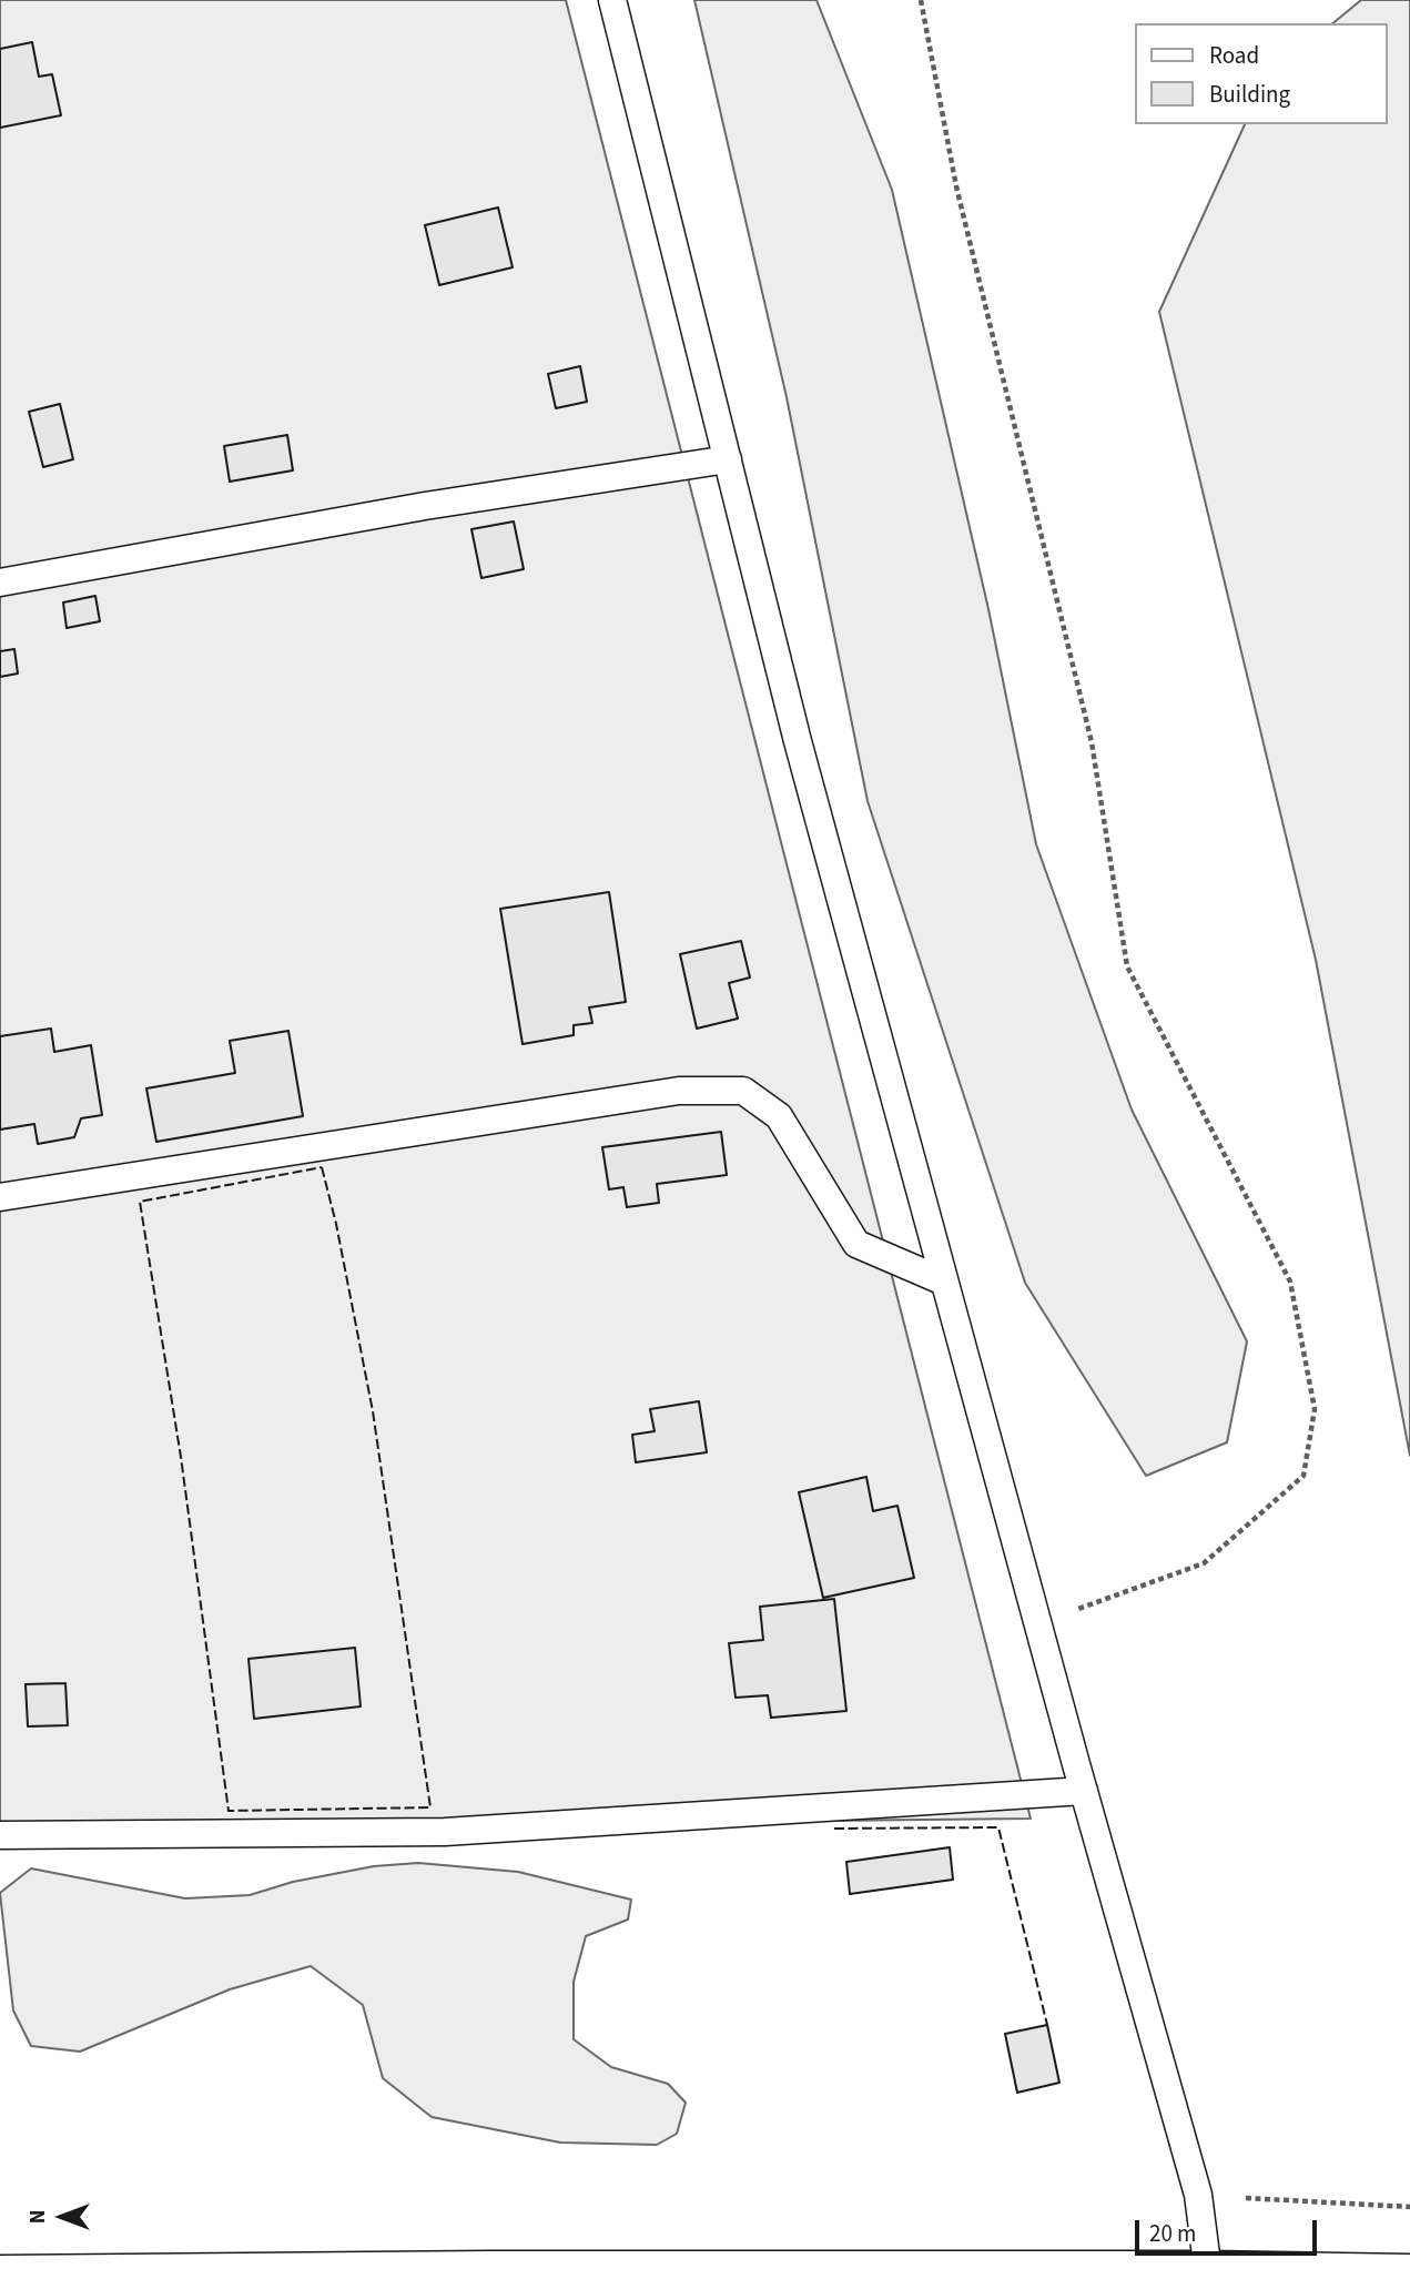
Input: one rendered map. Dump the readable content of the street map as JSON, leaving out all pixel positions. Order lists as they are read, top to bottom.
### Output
{
  "legend": ["Road", "Building"],
  "scale_bar": "20 m",
  "north": "left"
}
